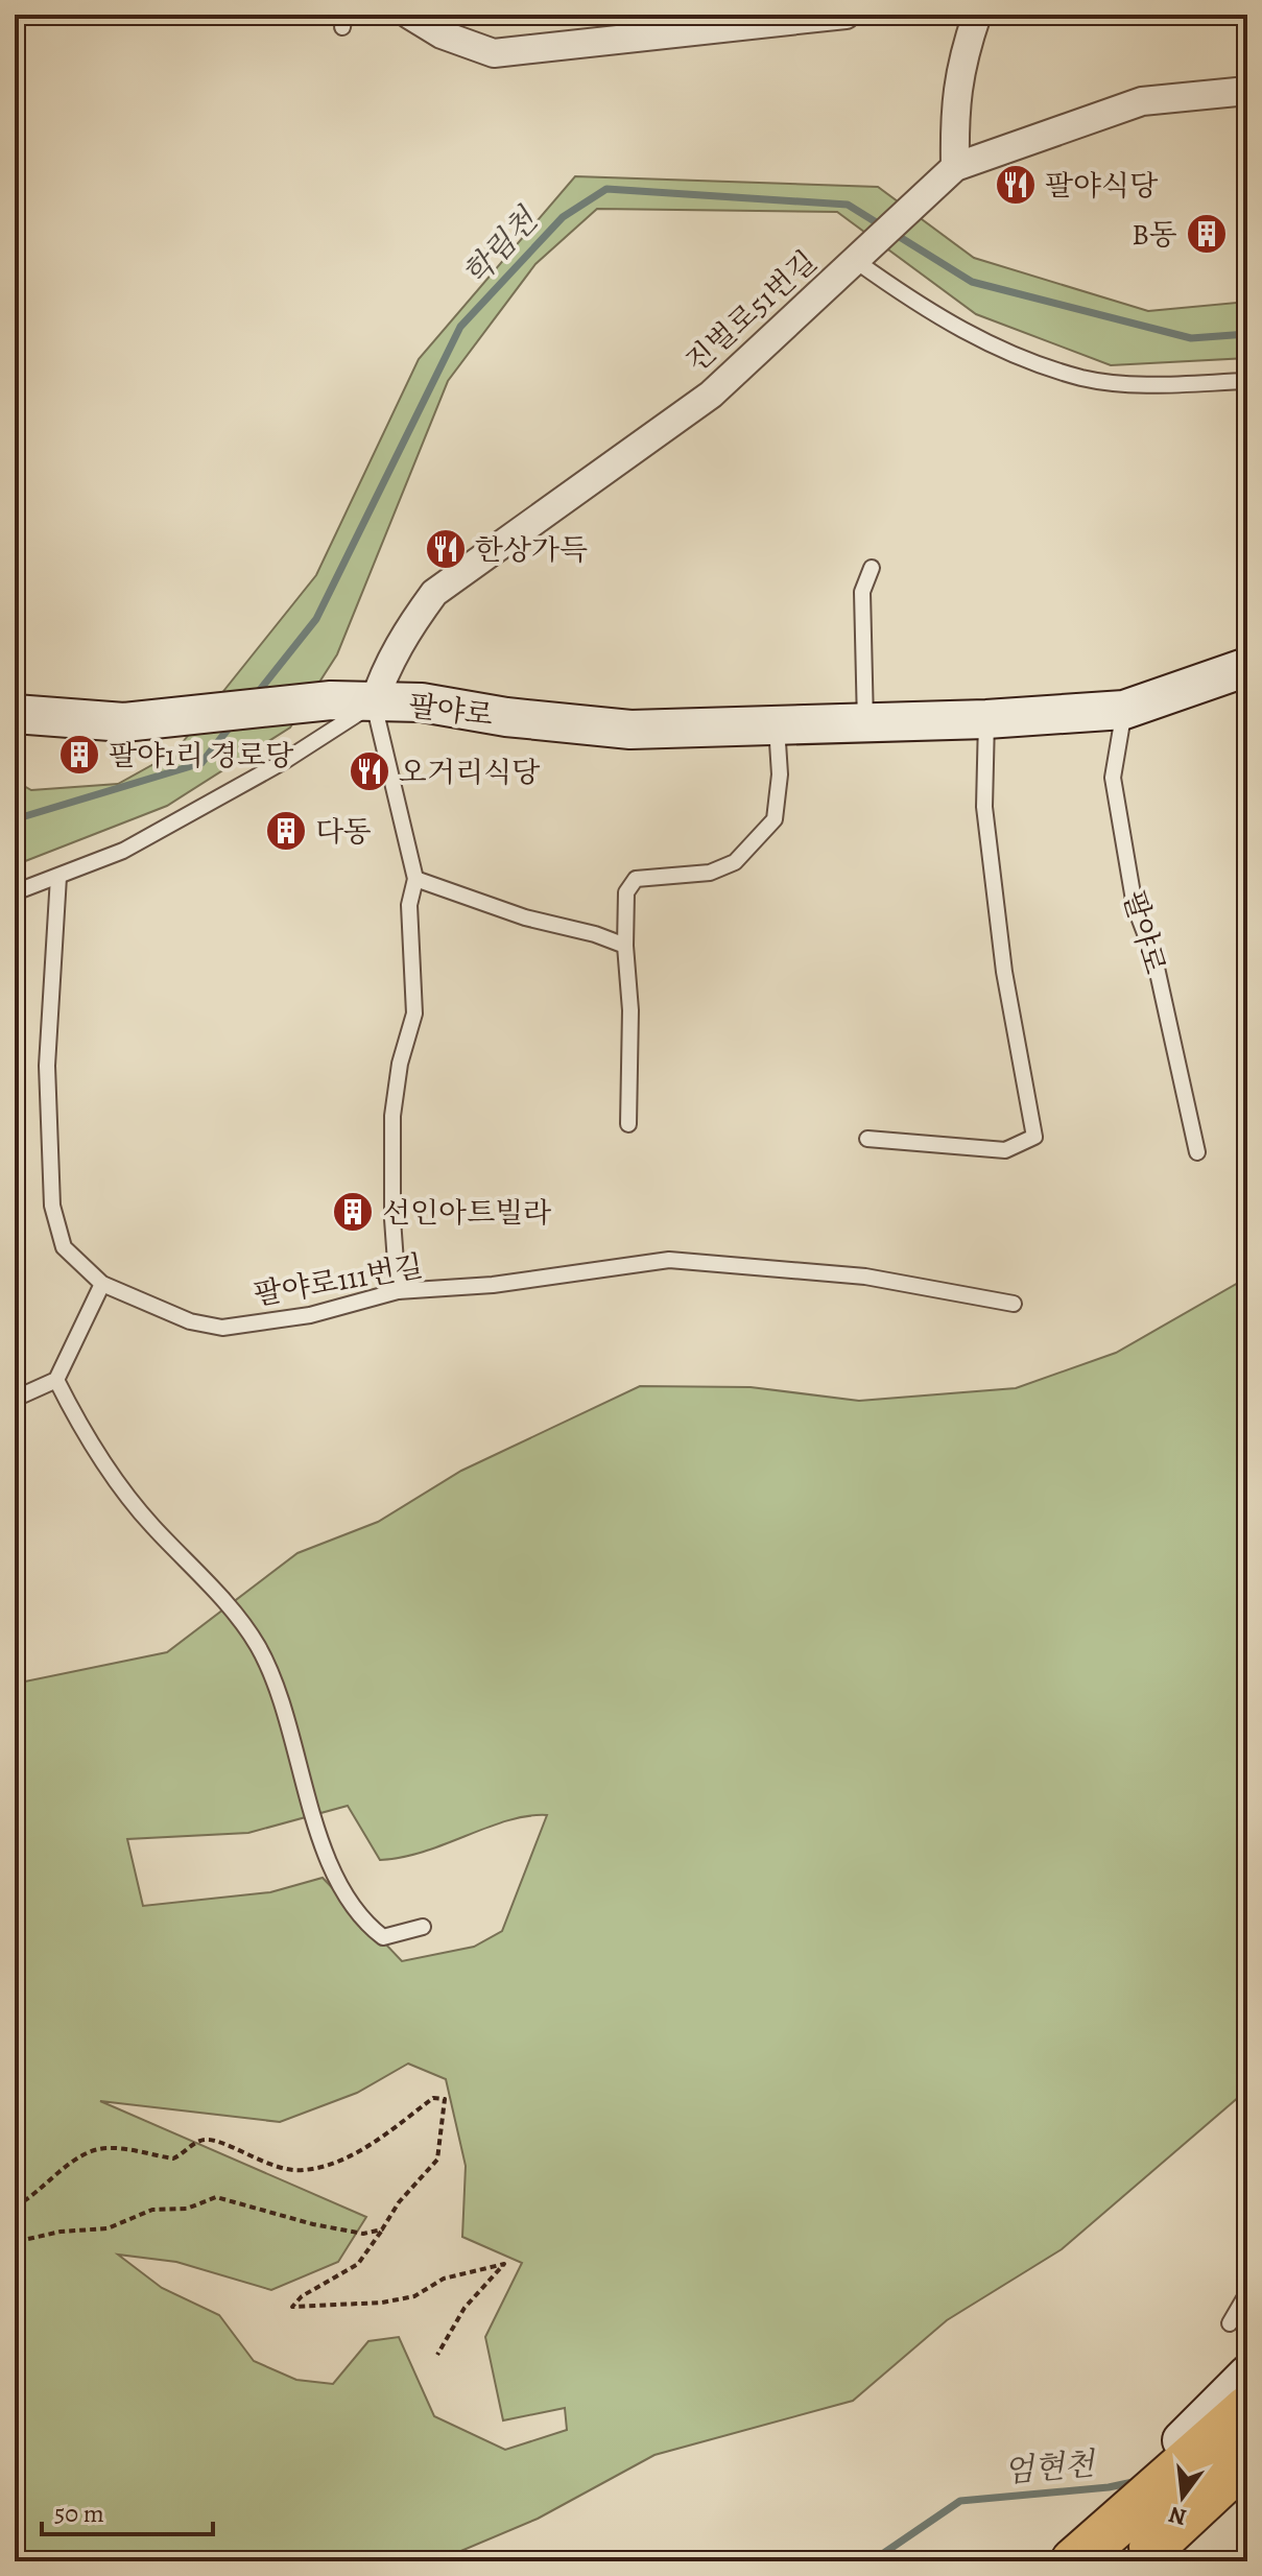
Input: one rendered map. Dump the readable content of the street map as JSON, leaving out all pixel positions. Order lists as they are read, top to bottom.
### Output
{
  "streets": {
    "street": ["진벌로51번길", "팔야로"],
    "lane": ["팔야로111번길"]
  },
  "crossings": [
    ["진벌로51번길", "팔야로"],
    ["팔야로", "팔야로111번길"]
  ],
  "water": ["학림천", "엄현천"],
  "places": {
    "restaurant": ["팔야식당", "한상가득", "오거리식당"],
    "building": [
      "B동",
      "팔야1리 경로당",
      "다동",
      "선인아트빌라"
    ]
  },
  "scale_bar": "50 m",
  "north": "bottom"
}
